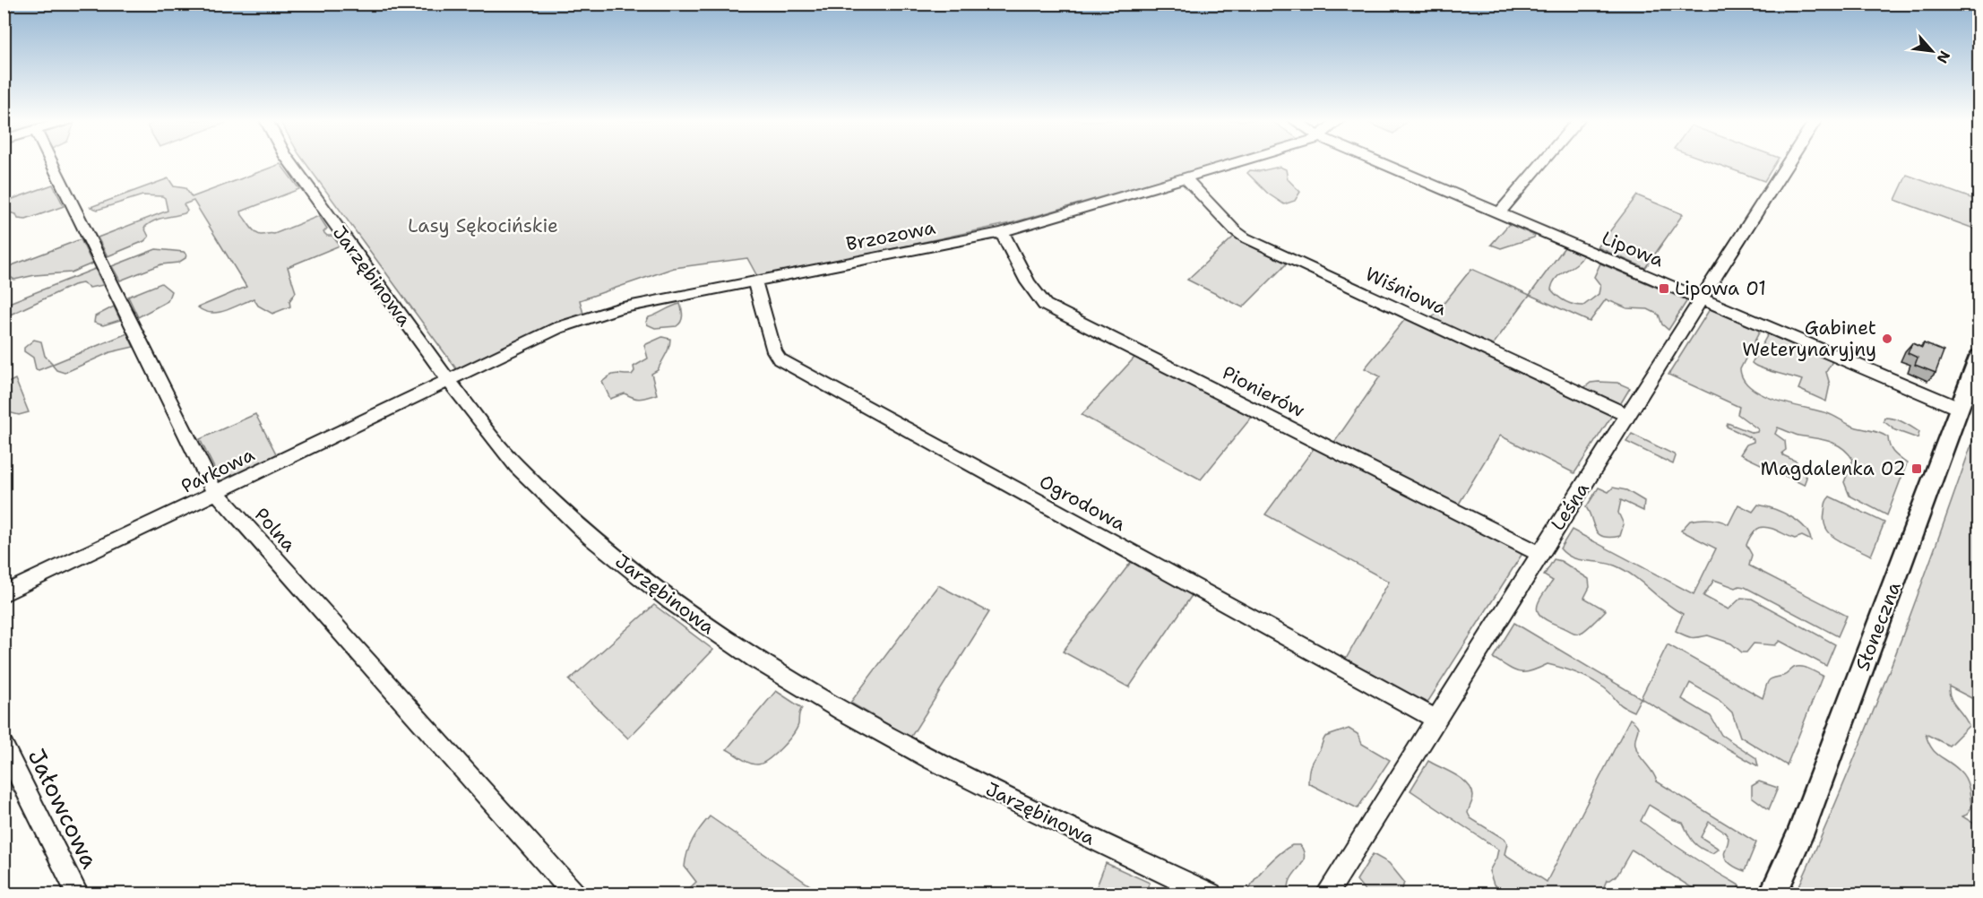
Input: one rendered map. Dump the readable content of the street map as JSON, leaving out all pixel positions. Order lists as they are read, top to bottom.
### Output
{
  "streets": {
    "main road": ["Słoneczna"],
    "street": [
      "Brzozowa",
      "Lipowa",
      "Jarzębinowa",
      "Wiśniowa",
      "Pionierów",
      "Parkowa",
      "Ogrodowa",
      "Leśna",
      "Polna",
      "Jałowcowa"
    ]
  },
  "crossings": [
    ["Brzozowa", "Jarzębinowa"],
    ["Brzozowa", "Wiśniowa"],
    ["Brzozowa", "Pionierów"],
    ["Brzozowa", "Parkowa"],
    ["Brzozowa", "Ogrodowa"],
    ["Lipowa", "Leśna"],
    ["Lipowa", "Słoneczna"],
    ["Jarzębinowa", "Parkowa"],
    ["Wiśniowa", "Leśna"],
    ["Pionierów", "Leśna"],
    ["Parkowa", "Polna"],
    ["Ogrodowa", "Leśna"]
  ],
  "parks": ["Lasy Sękocińskie"],
  "places": {
    "transit": ["Lipowa 01", "Magdalenka 02"],
    "other": ["Gabinet Weterynaryjny"]
  },
  "north": "bottom right"
}
